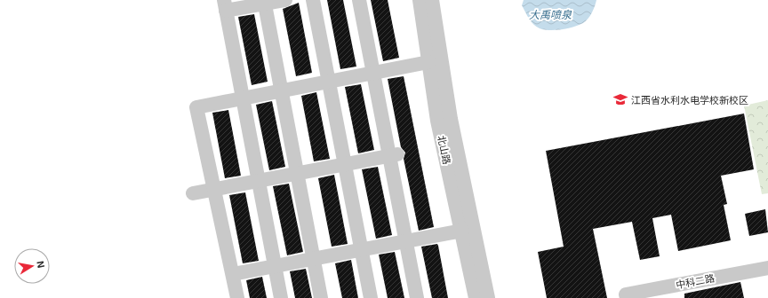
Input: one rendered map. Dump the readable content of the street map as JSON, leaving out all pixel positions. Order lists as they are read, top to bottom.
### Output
{
  "streets": {
    "street": ["北山路", "中科二路"]
  },
  "water": ["大禹喷泉"],
  "places": {
    "school or university": ["江西省水利水电学校新校区"]
  },
  "north": "right"
}
